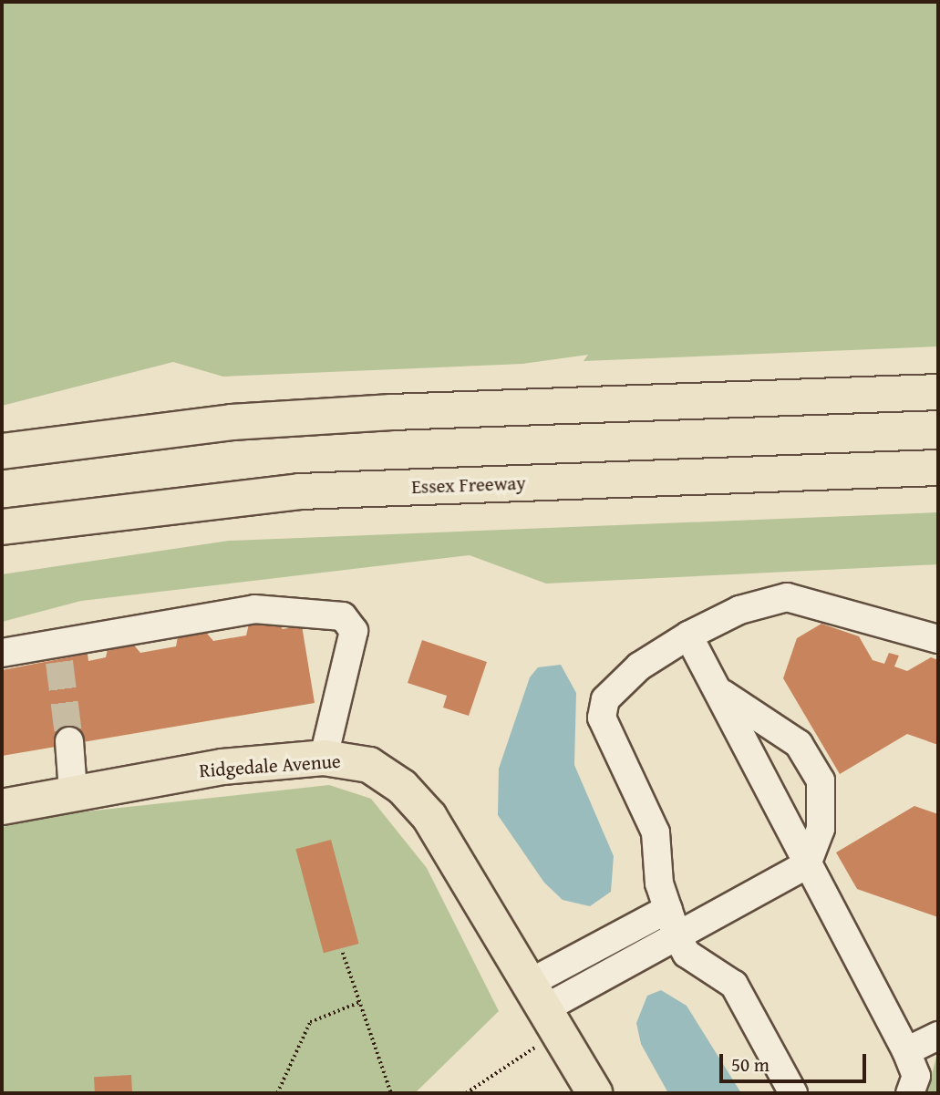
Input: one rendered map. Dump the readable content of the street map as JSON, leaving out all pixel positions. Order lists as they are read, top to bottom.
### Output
{
  "streets": {
    "main road": ["Essex Freeway", "Ridgedale Avenue"]
  },
  "scale_bar": "50 m"
}
